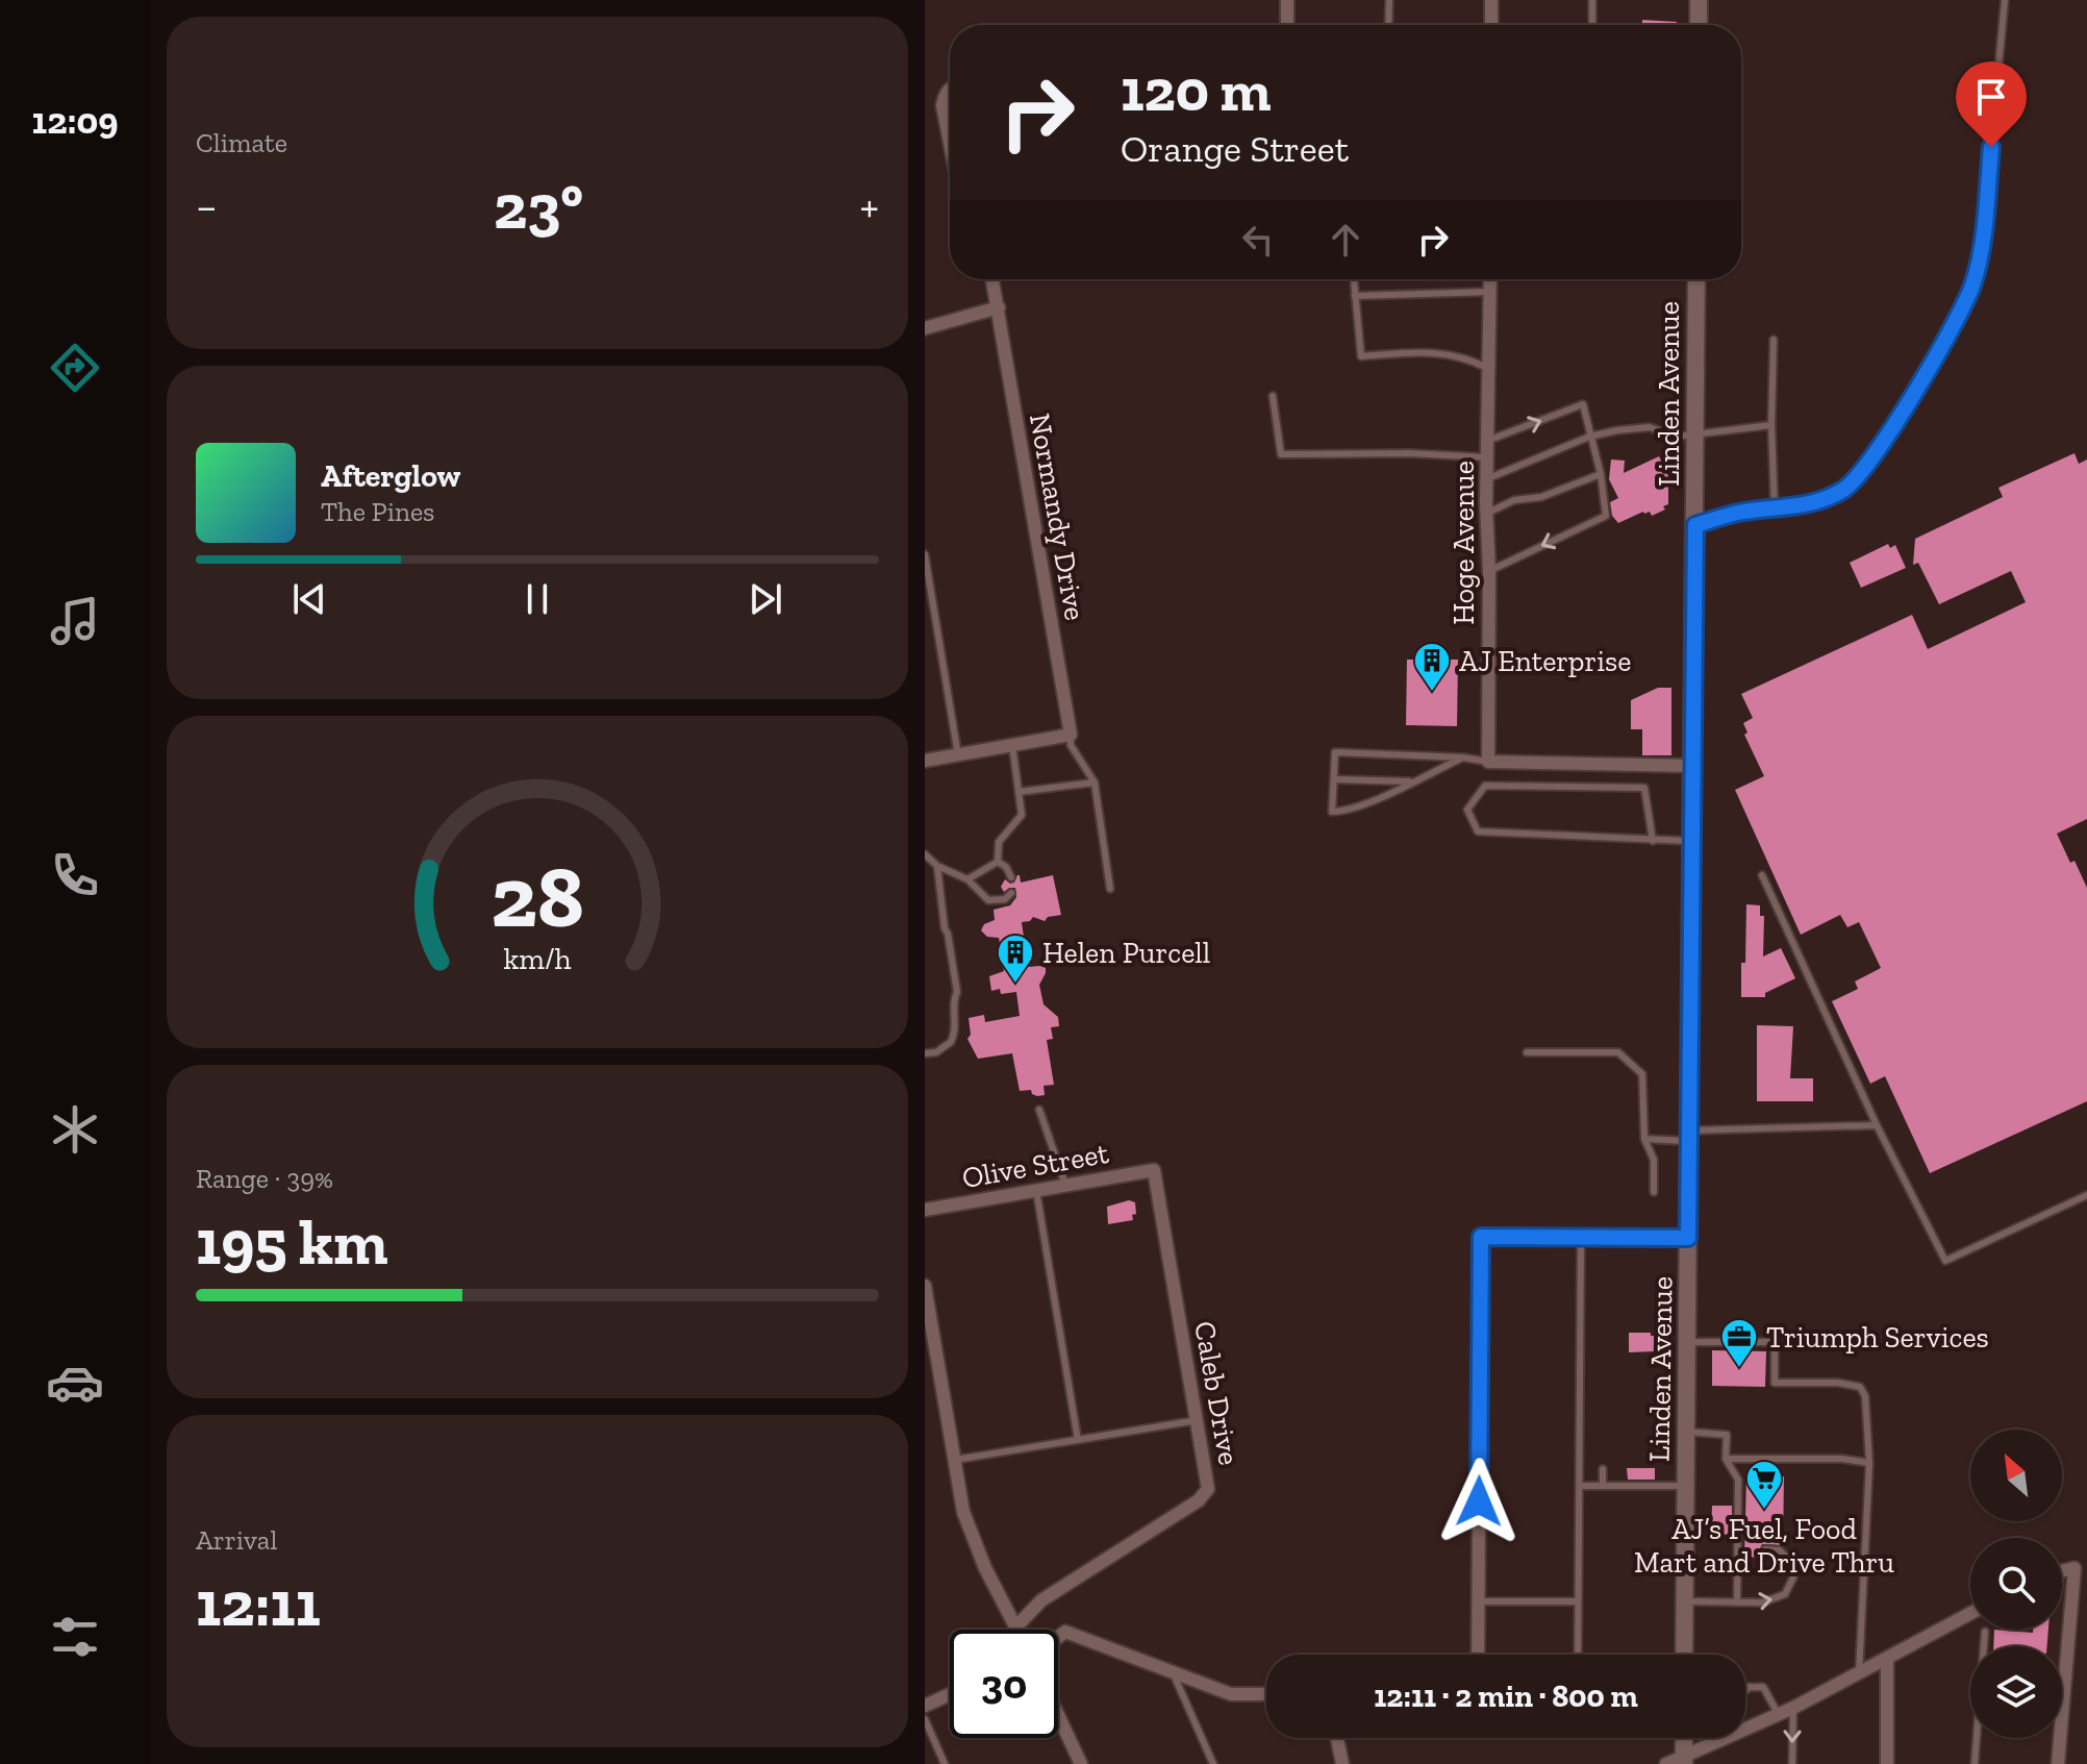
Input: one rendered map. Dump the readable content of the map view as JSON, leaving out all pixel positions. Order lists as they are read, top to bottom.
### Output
{
  "streets": {
    "street": [
      "Linden Avenue",
      "Normandy Drive",
      "Hoge Avenue",
      "Olive Street",
      "Caleb Drive"
    ]
  },
  "crossings": [
    ["Olive Street", "Caleb Drive"]
  ],
  "places": {
    "building": ["AJ Enterprise", "Helen Purcell"],
    "office": ["Triumph Services"],
    "supermarket": ["AJ’s Fuel, Food Mart and Drive Thru"]
  },
  "north": "top left",
  "page": {
    "tabs": "12:09",
    "tile": [
      "Climate",
      ["Range · 39%", "195 km"],
      ["Arrival", "12:11"]
    ],
    "turn": ["120 m", "Orange Street"],
    "heat": ["−", "23°", "+"],
    "song": ["Afterglow", "The Pines"],
    "limit": "30",
    "trip": "12:11 · 2 min · 800 m",
    "gauge": ["28", "km/h"]
  }
}
